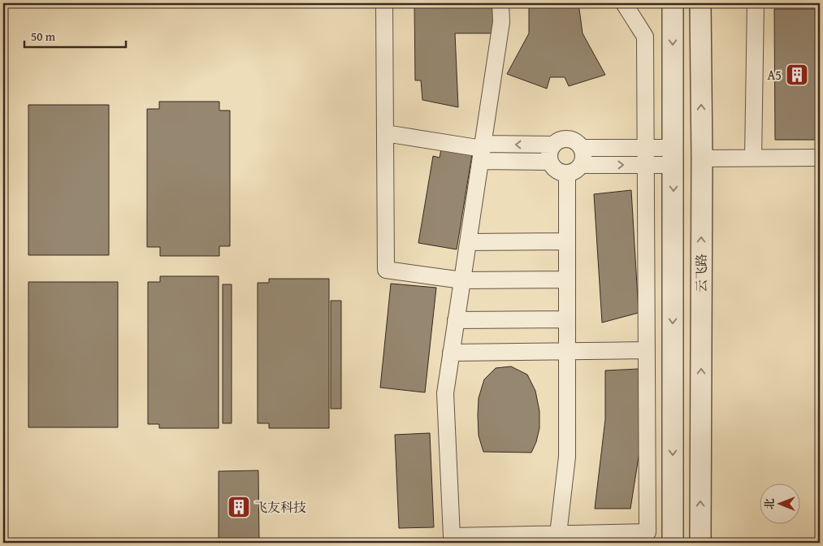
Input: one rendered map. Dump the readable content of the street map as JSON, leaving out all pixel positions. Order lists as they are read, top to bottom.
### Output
{
  "streets": {
    "street": ["云飞路"]
  },
  "places": {
    "building": ["A5", "飞友科技"]
  },
  "scale_bar": "50 m",
  "north": "left"
}
